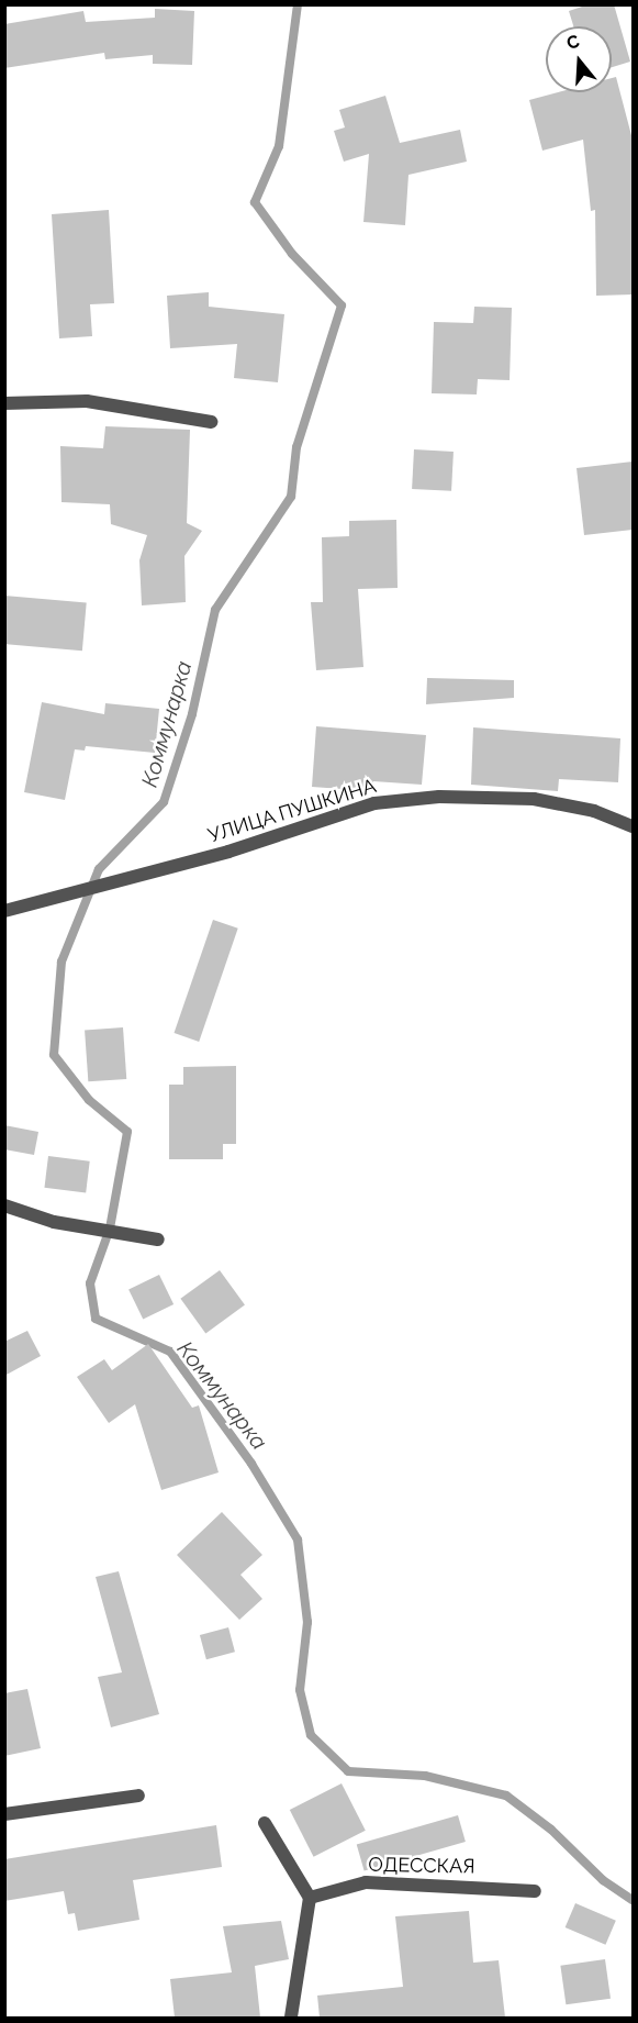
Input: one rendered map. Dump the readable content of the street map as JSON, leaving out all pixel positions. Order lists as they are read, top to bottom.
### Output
{
  "streets": {
    "street": ["УЛИЦА ПУШКИНА", "ОДЕССКАЯ"]
  },
  "water": ["Коммунарка"],
  "north": "top"
}
